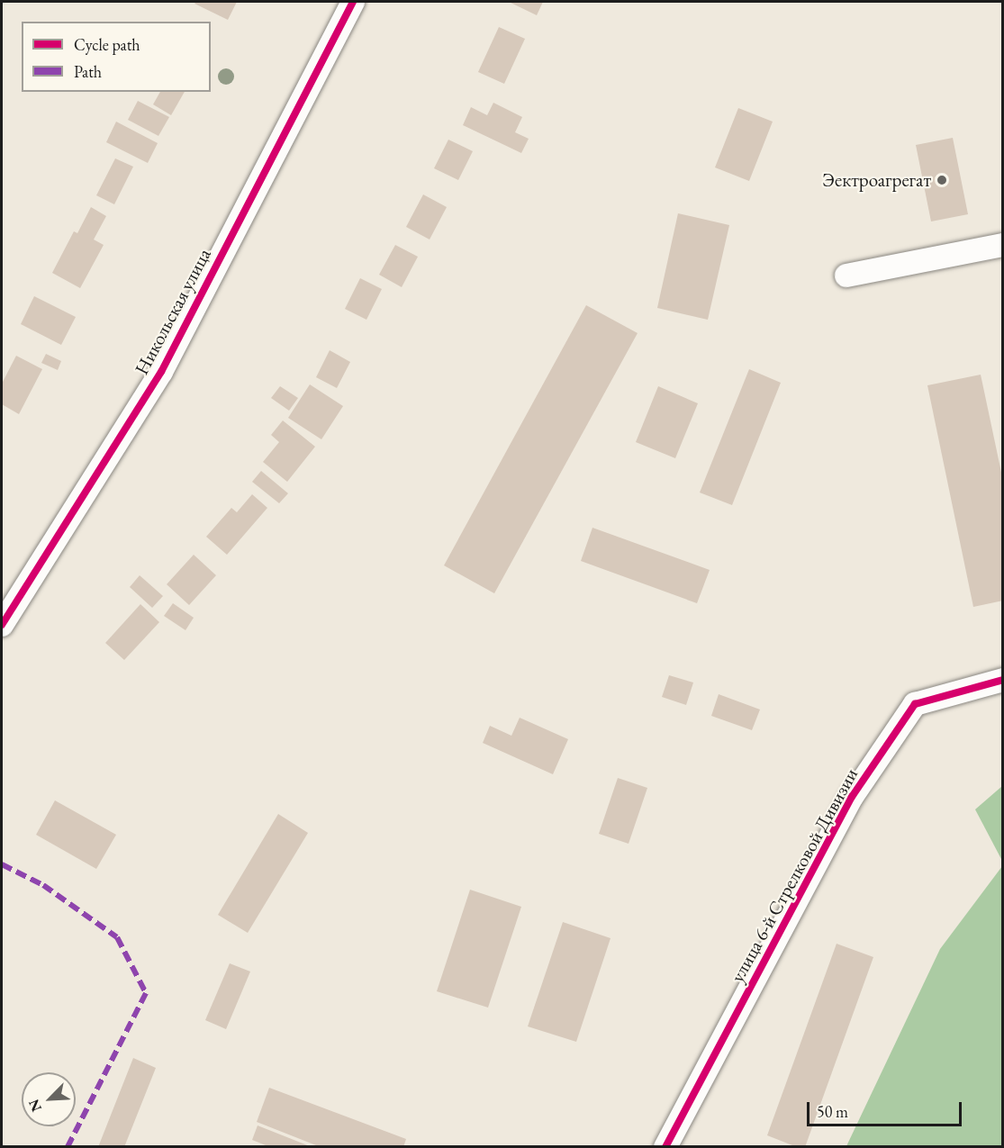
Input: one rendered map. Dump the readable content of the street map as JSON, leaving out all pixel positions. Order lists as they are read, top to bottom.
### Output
{
  "streets": {
    "street": ["Никольская улица", "улица 6-й Стрелковой Дивизии"]
  },
  "places": ["Эектроагрегат"],
  "legend": ["Cycle path", "Path"],
  "scale_bar": "50 m",
  "north": "bottom left"
}
